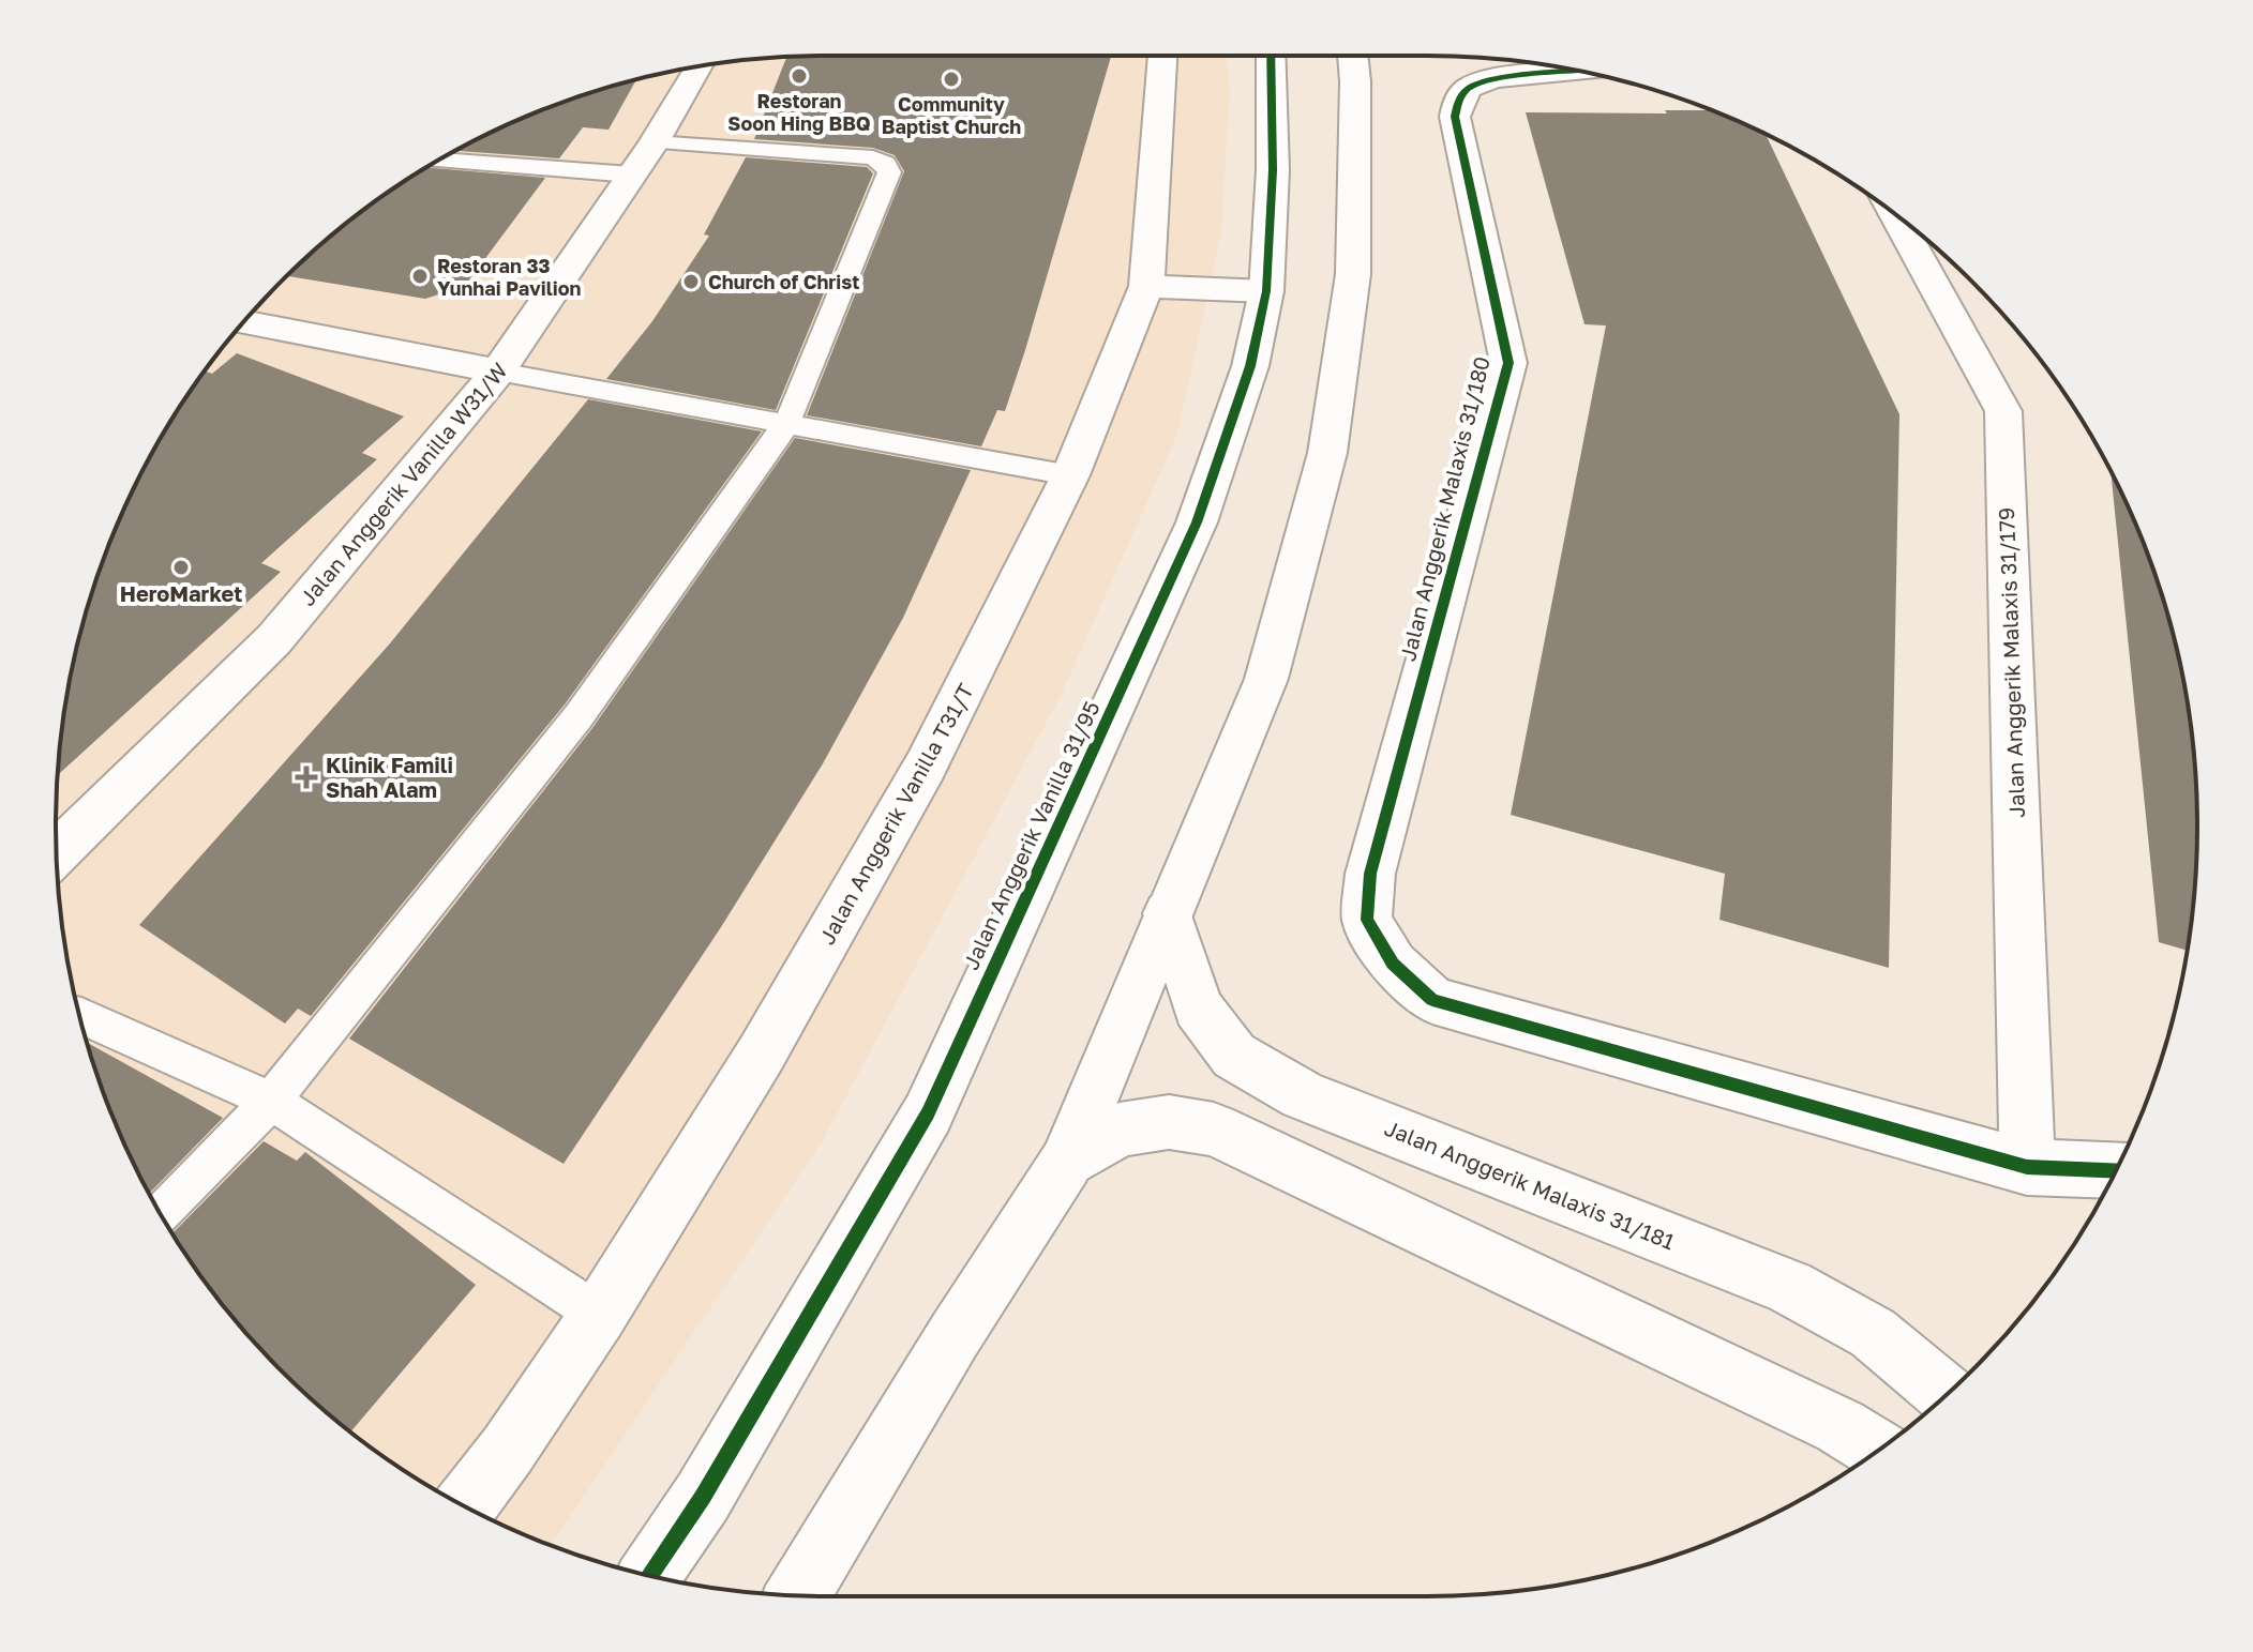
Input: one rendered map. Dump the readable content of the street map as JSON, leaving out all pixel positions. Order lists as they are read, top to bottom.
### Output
{
  "streets": {
    "street": [
      "Jalan Anggerik Vanilla W31/W",
      "Jalan Anggerik Malaxis 31/180",
      "Jalan Anggerik Malaxis 31/179",
      "Jalan Anggerik Vanilla T31/T",
      "Jalan Anggerik Vanilla 31/95",
      "Jalan Anggerik Malaxis 31/181"
    ]
  },
  "crossings": [
    ["Jalan Anggerik Malaxis 31/180", "Jalan Anggerik Malaxis 31/179"]
  ],
  "places": {
    "other": [
      "Restoran Soon Hing BBQ",
      "Community Baptist Church",
      "Restoran 33 Yunhai Pavilion",
      "Church of Christ",
      "HeroMarket"
    ],
    "health": ["Klinik Famili Shah Alam"]
  }
}
